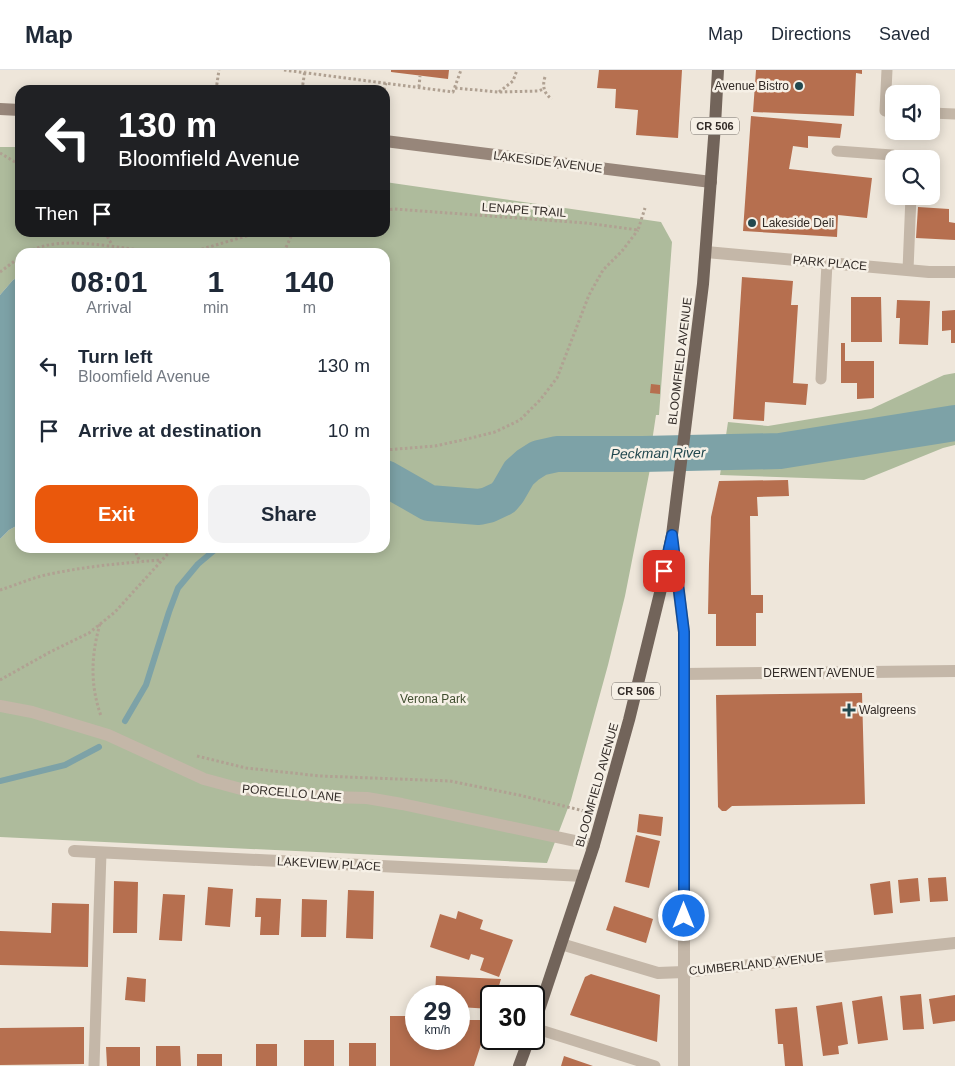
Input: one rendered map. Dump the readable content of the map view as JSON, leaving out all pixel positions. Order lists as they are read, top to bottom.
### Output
{
  "streets": {
    "main road": ["CR 506", "LAKESIDE AVENUE", "BLOOMFIELD AVENUE"],
    "street": [
      "PARK PLACE",
      "DERWENT AVENUE",
      "PORCELLO LANE",
      "LAKEVIEW PLACE",
      "CUMBERLAND AVENUE"
    ],
    "path": ["LENAPE TRAIL"]
  },
  "crossings": [
    ["LAKESIDE AVENUE", "BLOOMFIELD AVENUE"],
    ["PARK PLACE", "BLOOMFIELD AVENUE"],
    ["BLOOMFIELD AVENUE", "PORCELLO LANE"],
    ["BLOOMFIELD AVENUE", "LAKEVIEW PLACE"],
    ["BLOOMFIELD AVENUE", "CUMBERLAND AVENUE"]
  ],
  "water": ["Peckman River"],
  "parks": ["Verona Park"],
  "places": {
    "other": ["Avenue Bistro", "Lakeside Deli"],
    "health": ["Walgreens"]
  },
  "page": {
    "header": "Map",
    "nav": ["Map", "Directions", "Saved"],
    "turn": ["130 m", "Bloomfield Avenue"],
    "then": "Then",
    "eta": [
      "08:01",
      "Arrival",
      "1",
      "min",
      "140",
      "m"
    ],
    "list": [
      {
        "name": "Turn left",
        "note": "Bloomfield Avenue",
        "value": "130 m"
      },
      {
        "name": "Arrive at destination",
        "value": "10 m"
      }
    ],
    "buttons": ["Exit", "Share"],
    "speed": "29 km/h",
    "limit": "30"
  }
}
